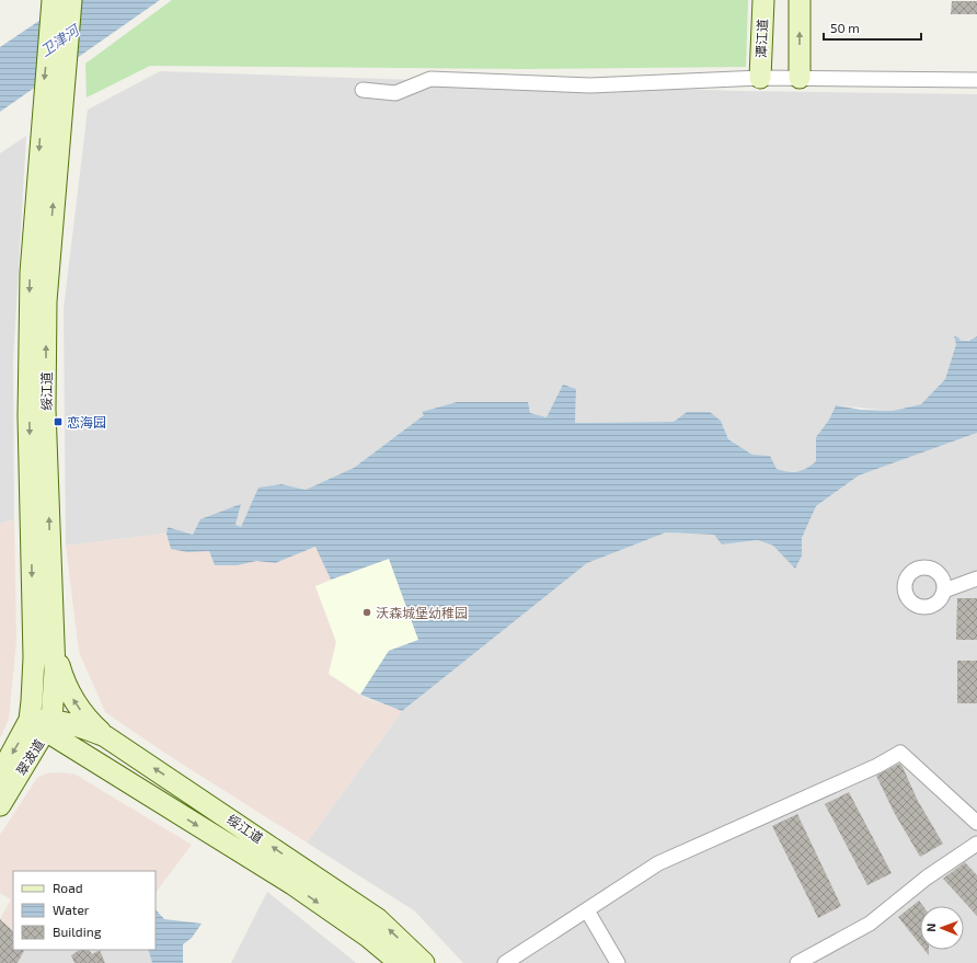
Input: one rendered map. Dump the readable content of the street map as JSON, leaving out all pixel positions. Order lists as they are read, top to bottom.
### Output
{
  "streets": {
    "main road": ["潭江道", "绥江道", "翠波道"]
  },
  "crossings": [
    ["绥江道", "翠波道"]
  ],
  "water": ["卫津河"],
  "places": {
    "transit": ["恋海园"],
    "other": ["沃森城堡幼稚园"]
  },
  "legend": ["Road", "Water", "Building"],
  "scale_bar": "50 m",
  "north": "left"
}
